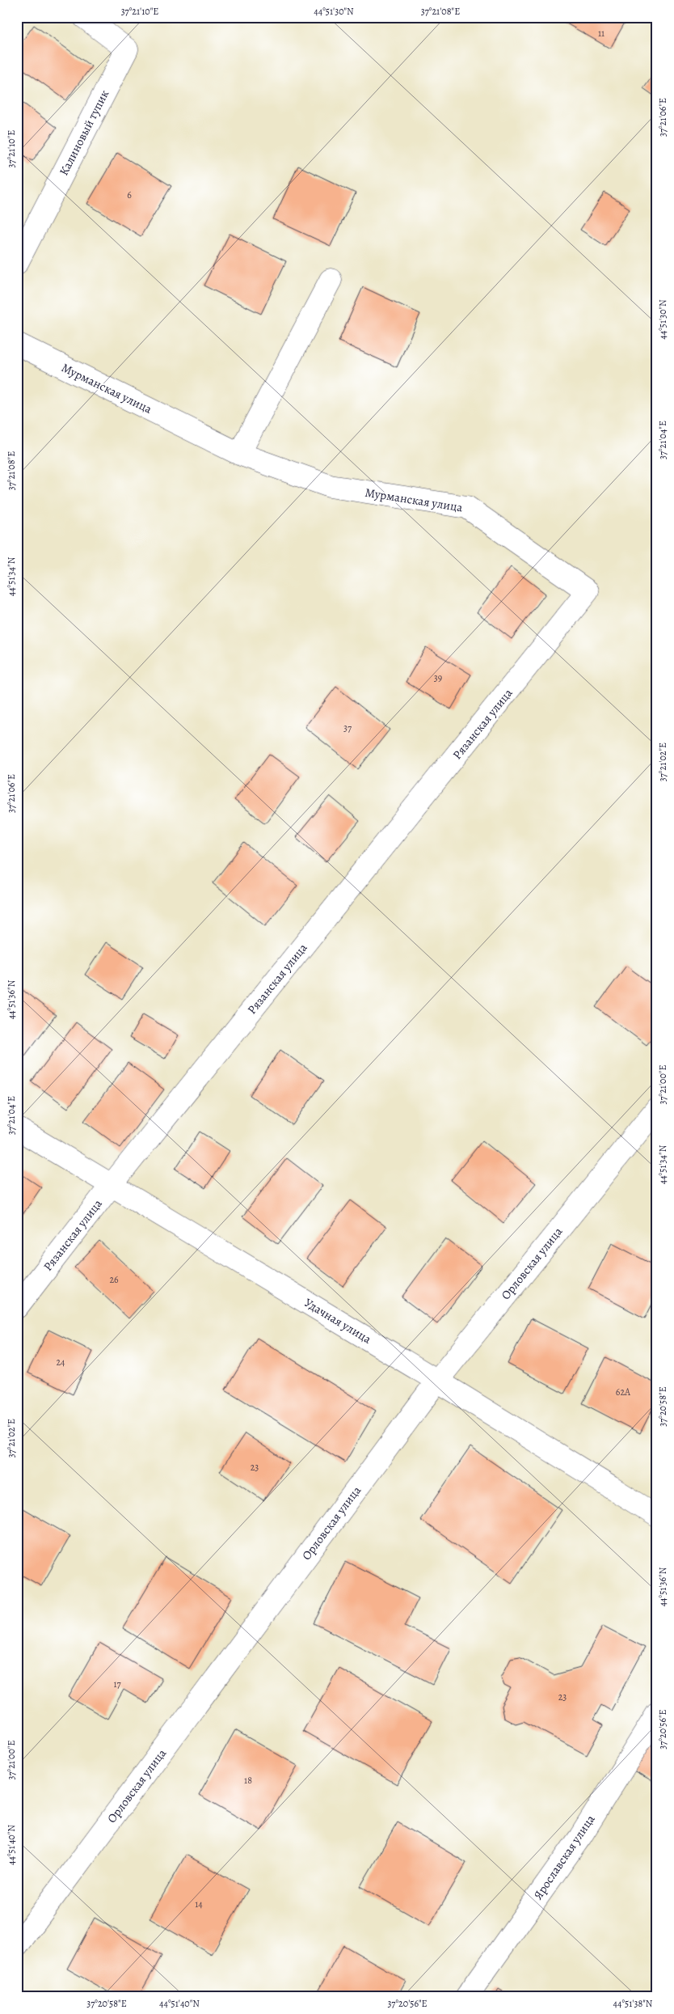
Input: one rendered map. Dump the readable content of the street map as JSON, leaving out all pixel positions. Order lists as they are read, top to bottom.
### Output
{
  "streets": {
    "street": [
      "Калиновый тупик",
      "Мурманская улица",
      "Рязанская улица",
      "Орловская улица",
      "Удачная улица",
      "Ярославская улица"
    ]
  },
  "crossings": [
    ["Мурманская улица", "Рязанская улица"],
    ["Рязанская улица", "Удачная улица"],
    ["Орловская улица", "Удачная улица"]
  ],
  "house_numbers": [
    "11",
    "6",
    "39",
    "37",
    "26",
    "24",
    "62А",
    "23",
    "17",
    "23",
    "18",
    "14"
  ],
  "coordinates": [
    "37°21'10\"E",
    "44°51'30\"N",
    "37°21'08\"E",
    "37°21'06\"E",
    "37°21'04\"E",
    "44°51'34\"N",
    "37°21'02\"E",
    "44°51'36\"N",
    "37°21'00\"E",
    "37°20'58\"E",
    "37°20'56\"E",
    "44°51'40\"N",
    "44°51'38\"N"
  ]
}
